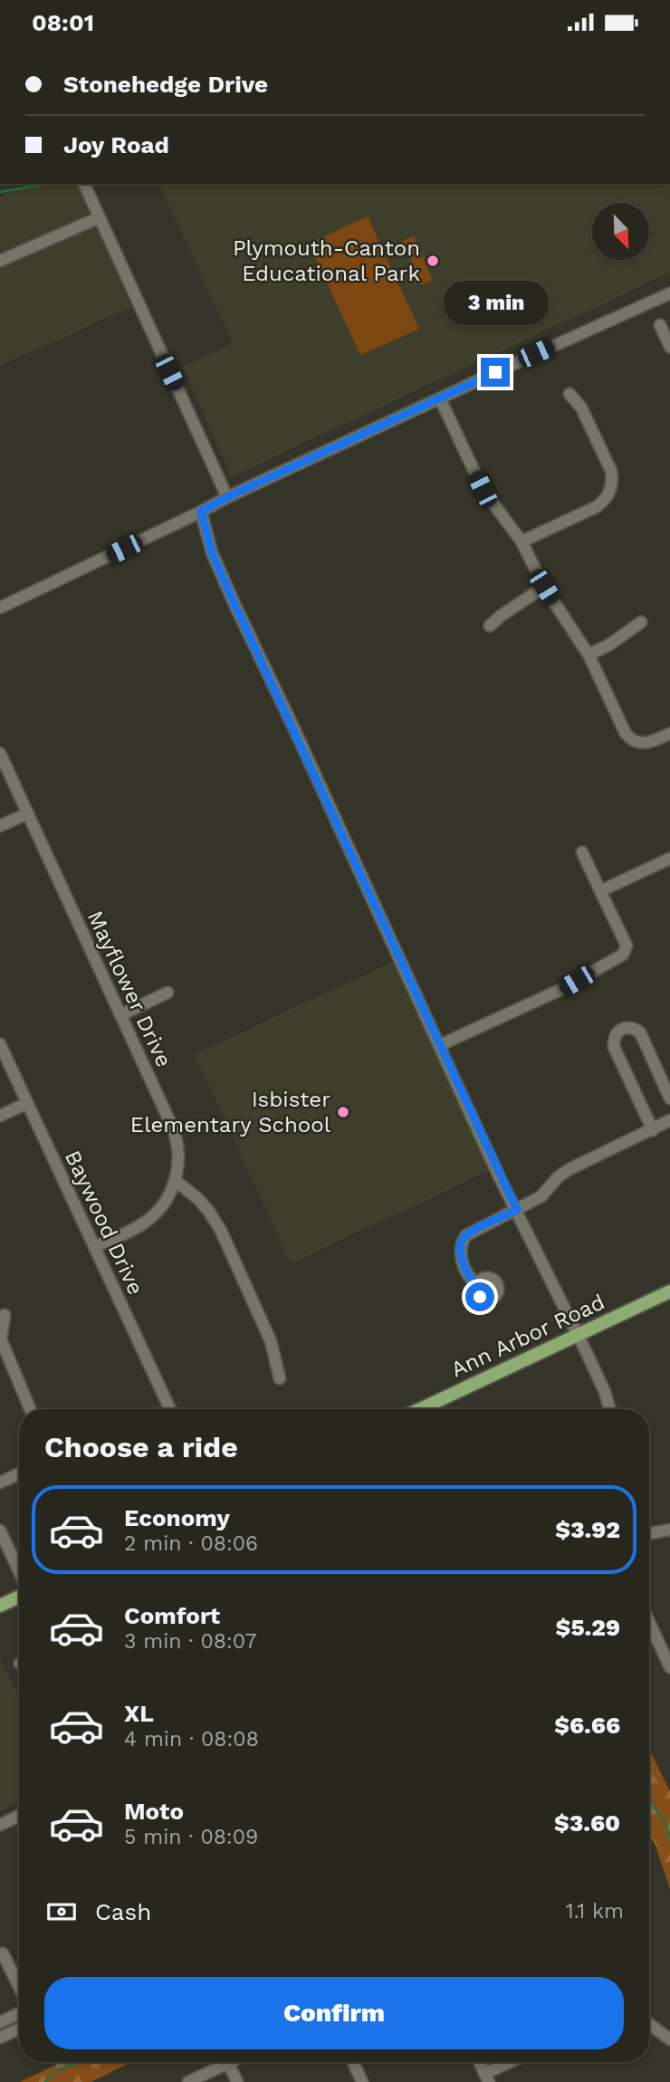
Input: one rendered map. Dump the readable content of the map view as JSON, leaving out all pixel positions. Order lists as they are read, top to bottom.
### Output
{
  "streets": {
    "main road": ["Ann Arbor Road"],
    "street": ["Mayflower Drive", "Baywood Drive"]
  },
  "crossings": [
    ["Mayflower Drive", "Baywood Drive"]
  ],
  "places": ["Plymouth-Canton Educational Park", "Isbister Elementary School"],
  "north": "bottom right",
  "page": {
    "status": "08:01",
    "banner": ["Stonehedge Drive", "Joy Road"],
    "bubble": "3 min",
    "heading": "Choose a ride",
    "list": [
      {
        "name": "Economy",
        "note": "2 min · 08:06",
        "value": "$3.92"
      },
      {
        "name": "Comfort",
        "note": "3 min · 08:07",
        "value": "$5.29"
      },
      {
        "name": "XL",
        "note": "4 min · 08:08",
        "value": "$6.66"
      },
      {
        "name": "Moto",
        "note": "5 min · 08:09",
        "value": "$3.60"
      }
    ],
    "pay": ["Cash", "1.1 km"],
    "buttons": "Confirm"
  }
}
